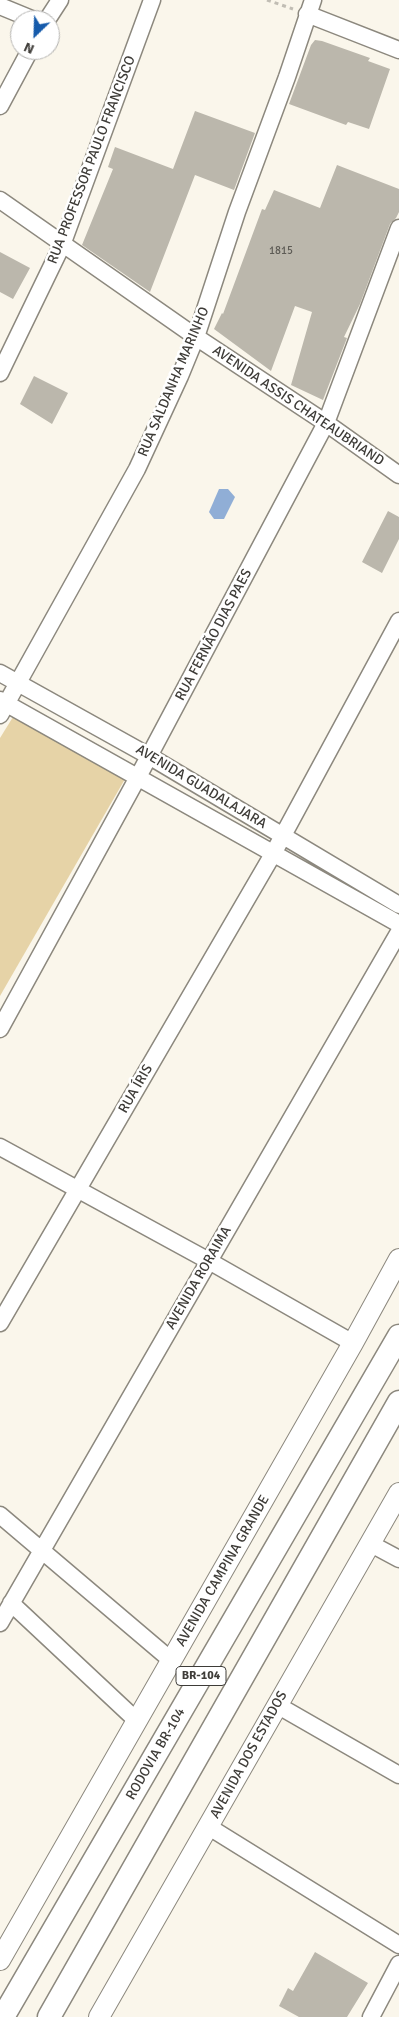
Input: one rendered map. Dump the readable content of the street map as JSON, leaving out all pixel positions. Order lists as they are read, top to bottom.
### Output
{
  "streets": {
    "highway": ["BR-104", "RODOVIA BR-104"],
    "main road": ["AVENIDA CAMPINA GRANDE", "AVENIDA DOS ESTADOS"],
    "street": [
      "RUA PROFESSOR PAULO FRANCISCO",
      "RUA SALDANHA MARINHO",
      "AVENIDA ASSIS CHATEAUBRIAND",
      "RUA FERNÃO DIAS PAES",
      "AVENIDA GUADALAJARA",
      "RUA ÍRIS",
      "AVENIDA RORAIMA"
    ]
  },
  "crossings": [
    ["RUA PROFESSOR PAULO FRANCISCO", "AVENIDA ASSIS CHATEAUBRIAND"],
    ["RUA SALDANHA MARINHO", "AVENIDA ASSIS CHATEAUBRIAND"],
    ["RUA SALDANHA MARINHO", "AVENIDA GUADALAJARA"],
    ["AVENIDA ASSIS CHATEAUBRIAND", "RUA FERNÃO DIAS PAES"],
    ["RUA FERNÃO DIAS PAES", "AVENIDA GUADALAJARA"],
    ["AVENIDA GUADALAJARA", "RUA ÍRIS"]
  ],
  "house_numbers": ["1815"],
  "north": "bottom left"
}
